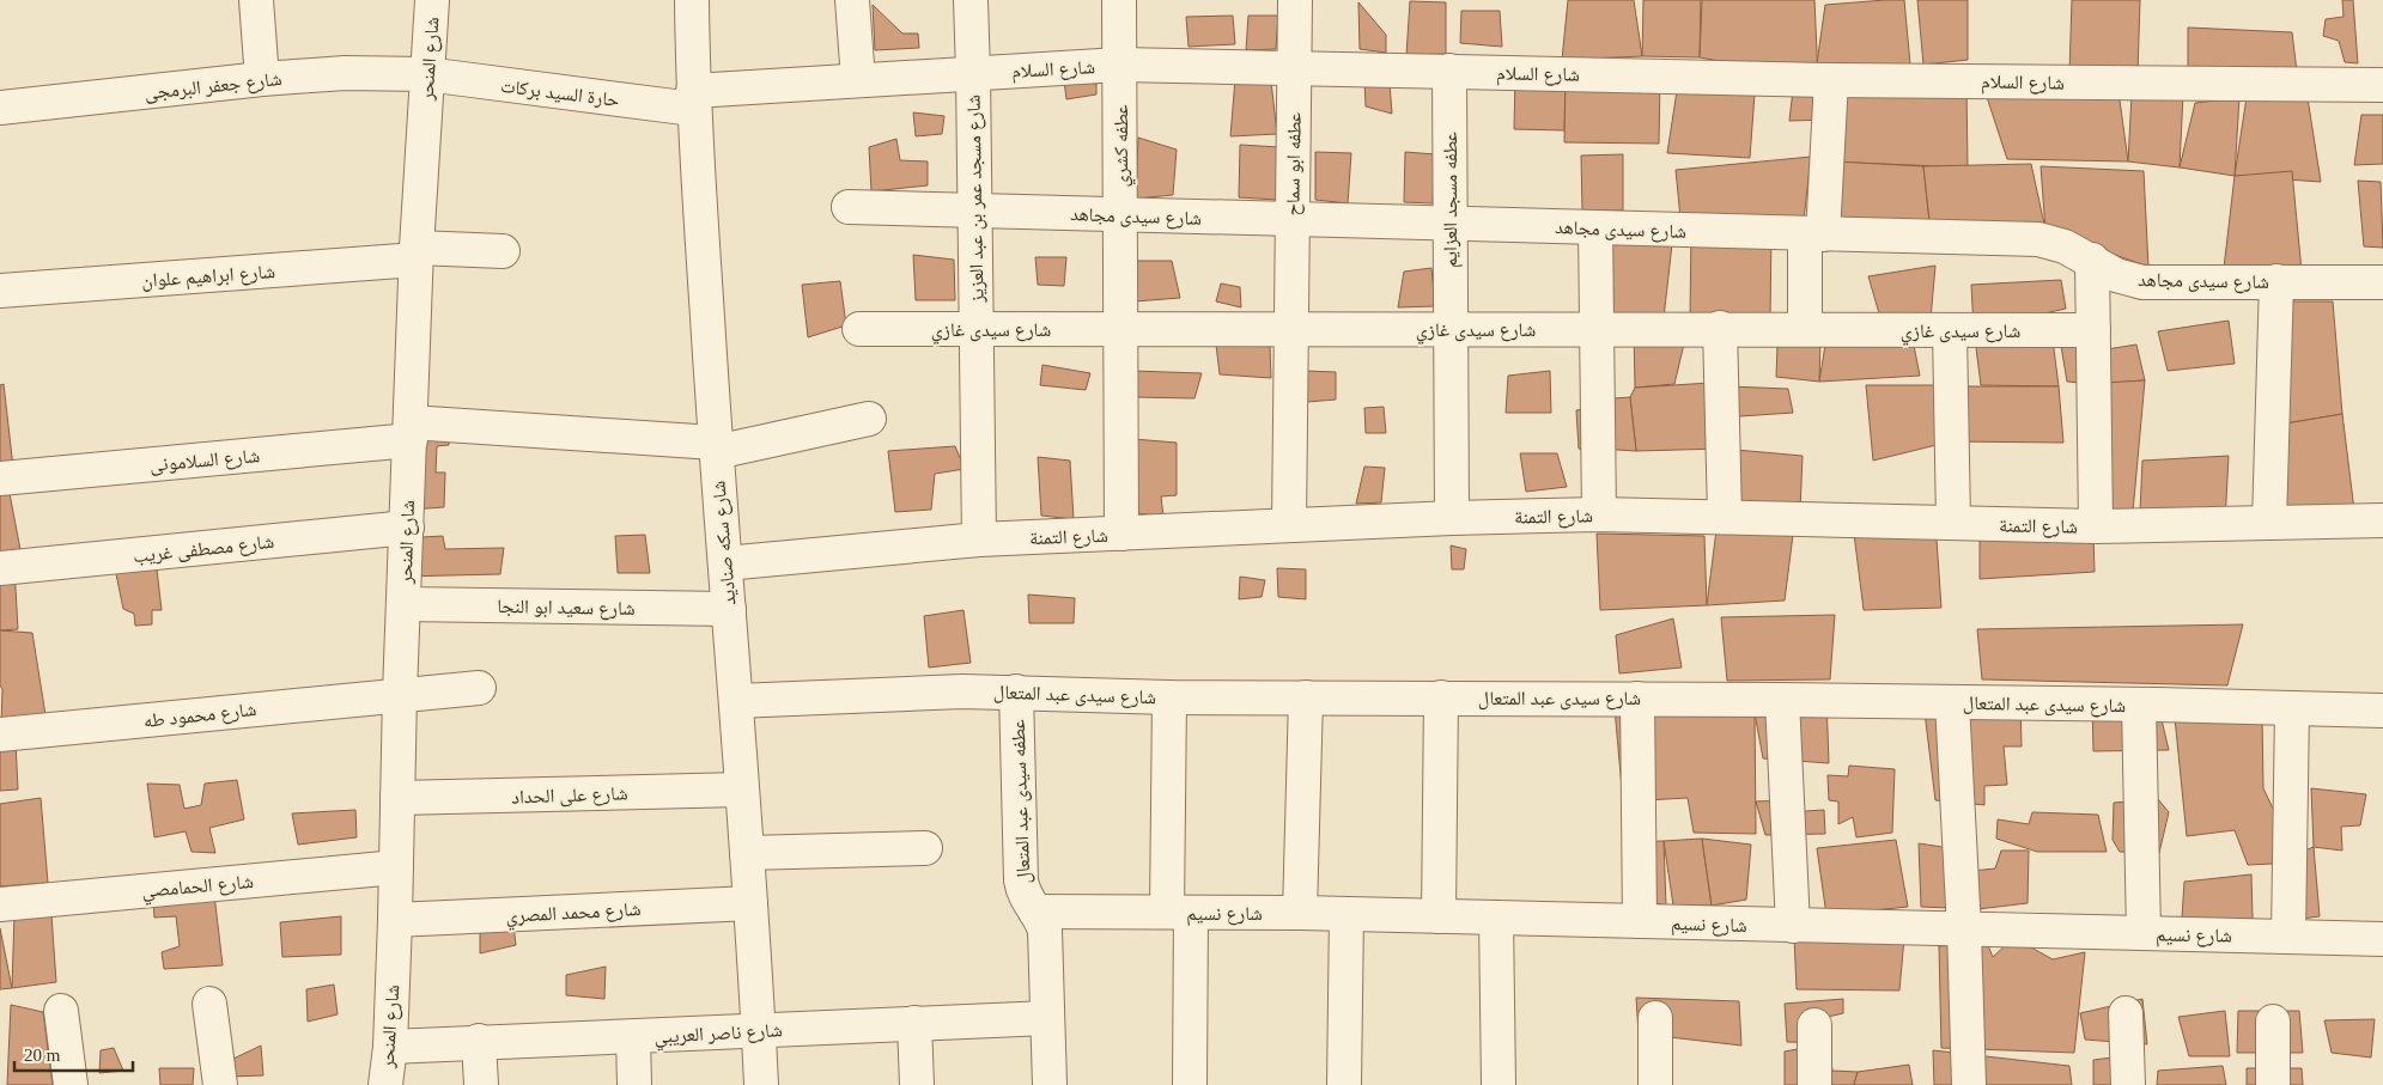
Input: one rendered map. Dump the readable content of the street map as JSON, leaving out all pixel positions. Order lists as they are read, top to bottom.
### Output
{
  "streets": {
    "street": [
      "شارع المنحر",
      "شارع السلام",
      "شارع جعفر البرمجى",
      "حارة السيد بركات",
      "عطفه كشري",
      "عطفه ابو سماح",
      "شارع مسجد عمر بن عبد العزيز",
      "عطفه مسجد العزايم",
      "شارع سيدى مجاهد",
      "شارع ابراهيم علوان",
      "شارع سيدى غازي",
      "شارع السلامونى",
      "شارع التمنة",
      "شارع سكه صناديد",
      "شارع مصطفى غريب",
      "شارع سعيد ابو النجا",
      "شارع سيدى عبد المتعال",
      "شارع محمود طه",
      "شارع على الحداد",
      "عطفه سيدى عبد المتعال",
      "شارع الحمامصي",
      "شارع محمد المصري",
      "شارع نسيم",
      "شارع ناصر العريبي"
    ]
  },
  "crossings": [
    ["شارع المنحر", "شارع جعفر البرمجى"],
    ["شارع المنحر", "حارة السيد بركات"],
    ["شارع المنحر", "شارع ابراهيم علوان"],
    ["شارع المنحر", "شارع السلامونى"],
    ["شارع المنحر", "شارع مصطفى غريب"],
    ["شارع المنحر", "شارع سعيد ابو النجا"],
    ["شارع المنحر", "شارع محمود طه"],
    ["شارع المنحر", "شارع على الحداد"],
    ["شارع المنحر", "شارع الحمامصي"],
    ["شارع المنحر", "شارع محمد المصري"],
    ["شارع المنحر", "شارع ناصر العريبي"],
    ["شارع السلام", "حارة السيد بركات"],
    ["شارع السلام", "عطفه كشري"],
    ["شارع السلام", "عطفه ابو سماح"],
    ["شارع السلام", "شارع مسجد عمر بن عبد العزيز"],
    ["شارع السلام", "عطفه مسجد العزايم"],
    ["شارع السلام", "شارع سكه صناديد"],
    ["شارع جعفر البرمجى", "حارة السيد بركات"],
    ["حارة السيد بركات", "شارع سكه صناديد"],
    ["عطفه كشري", "شارع سيدى مجاهد"],
    ["عطفه كشري", "شارع سيدى غازي"],
    ["عطفه كشري", "شارع التمنة"],
    ["عطفه ابو سماح", "شارع سيدى مجاهد"],
    ["عطفه ابو سماح", "شارع سيدى غازي"],
    ["عطفه ابو سماح", "شارع التمنة"],
    ["شارع مسجد عمر بن عبد العزيز", "شارع سيدى مجاهد"],
    ["شارع مسجد عمر بن عبد العزيز", "شارع سيدى غازي"],
    ["شارع مسجد عمر بن عبد العزيز", "شارع التمنة"],
    ["عطفه مسجد العزايم", "شارع سيدى مجاهد"],
    ["عطفه مسجد العزايم", "شارع سيدى غازي"],
    ["عطفه مسجد العزايم", "شارع التمنة"],
    ["شارع السلامونى", "شارع سكه صناديد"],
    ["شارع التمنة", "شارع سكه صناديد"],
    ["شارع سكه صناديد", "شارع سعيد ابو النجا"],
    ["شارع سكه صناديد", "شارع سيدى عبد المتعال"],
    ["شارع سكه صناديد", "شارع على الحداد"],
    ["شارع سكه صناديد", "شارع محمد المصري"],
    ["شارع سكه صناديد", "شارع ناصر العريبي"],
    ["شارع سيدى عبد المتعال", "عطفه سيدى عبد المتعال"],
    ["عطفه سيدى عبد المتعال", "شارع نسيم"],
    ["عطفه سيدى عبد المتعال", "شارع ناصر العريبي"]
  ],
  "scale_bar": "20 m"
}
